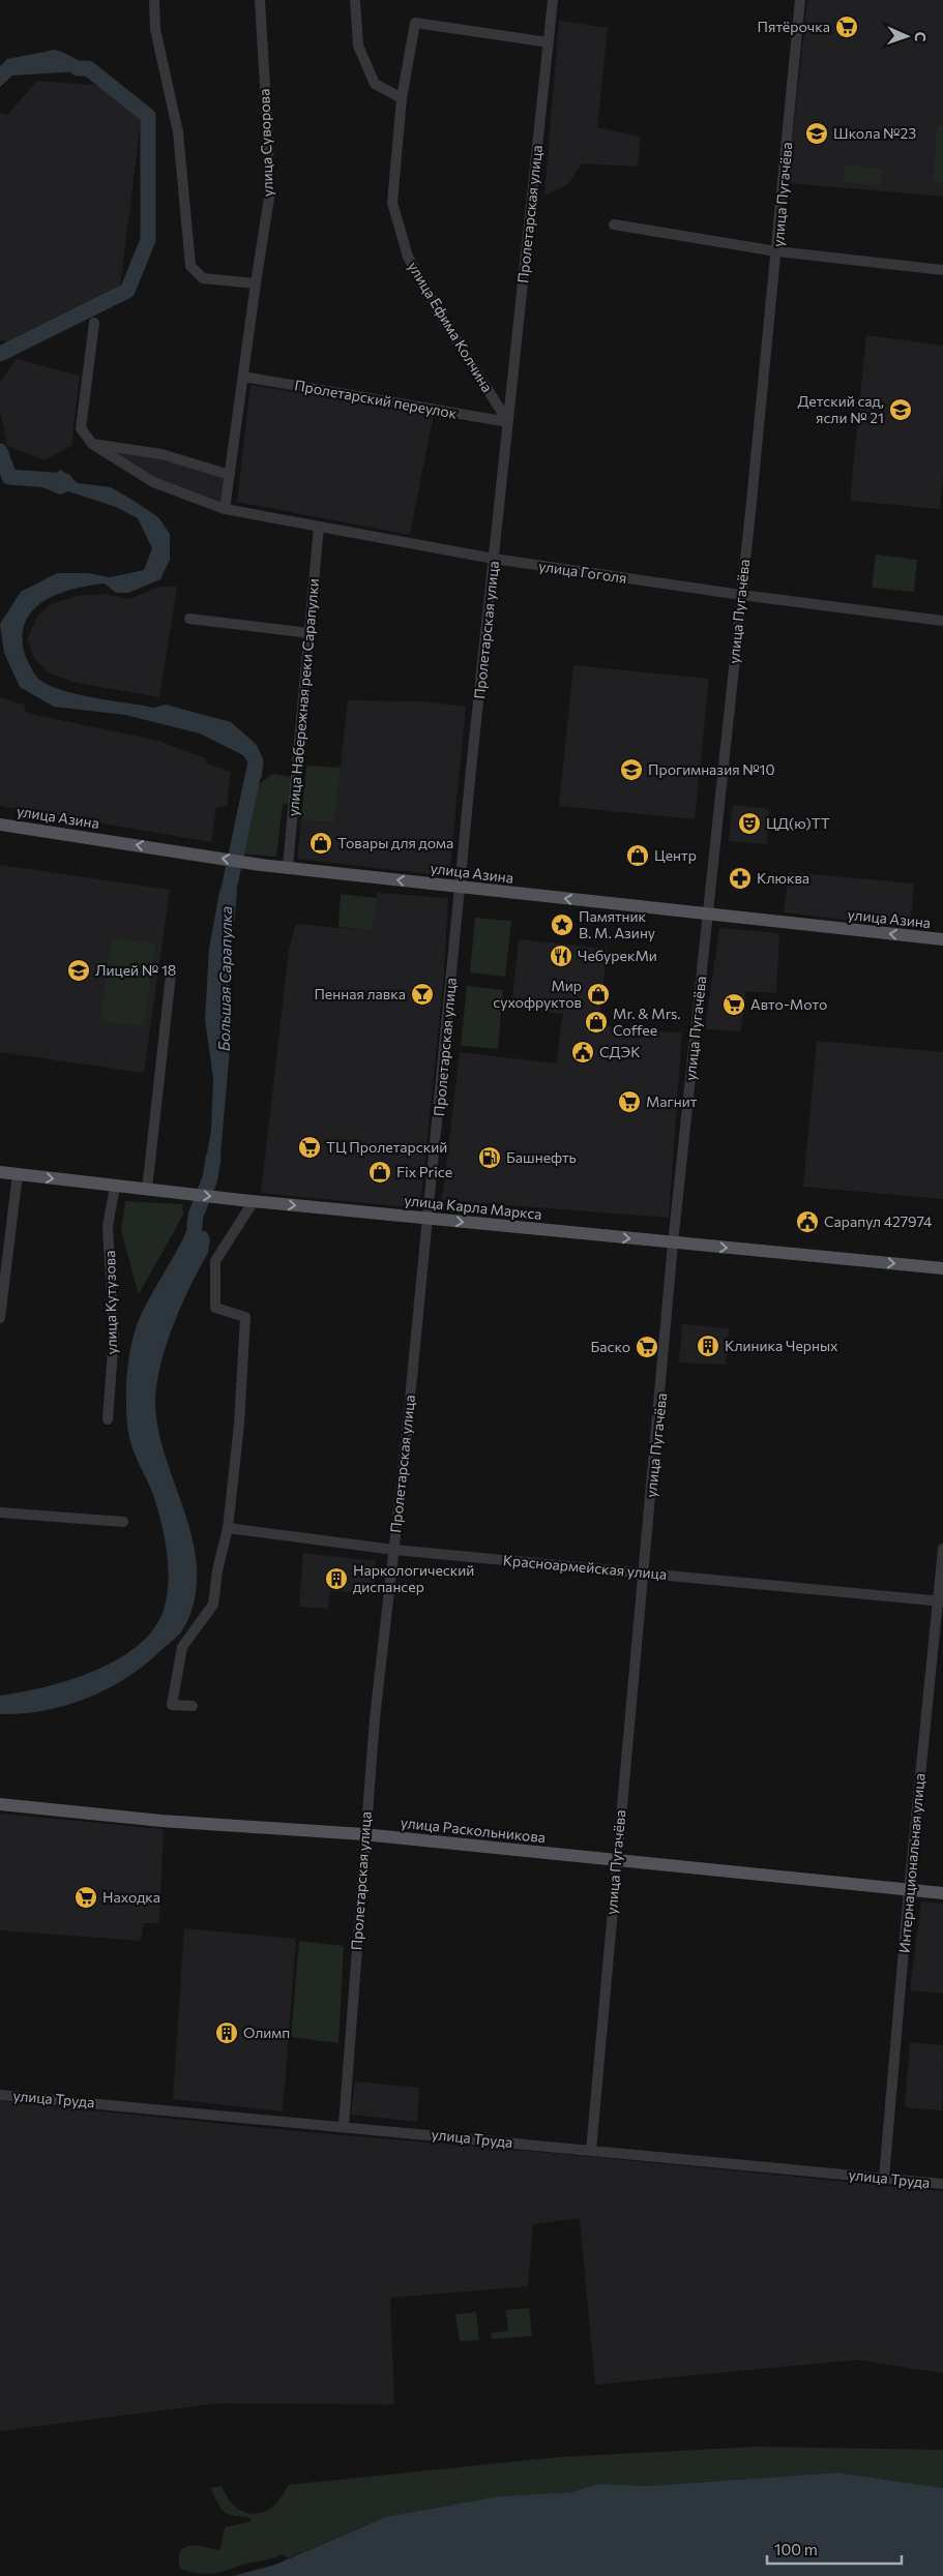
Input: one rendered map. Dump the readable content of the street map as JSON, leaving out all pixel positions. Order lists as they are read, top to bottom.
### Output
{
  "streets": {
    "main road": ["улица Азина", "улица Карла Маркса", "улица Раскольникова"],
    "street": [
      "улица Суворова",
      "улица Пугачёва",
      "Пролетарская улица",
      "улица Ефима Колчина",
      "Пролетарский переулок",
      "улица Гоголя",
      "улица Набережная реки Сарапулки",
      "улица Кутузова",
      "Красноармейская улица",
      "Интернациональная улица",
      "улица Труда"
    ]
  },
  "crossings": [
    ["улица Пугачёва", "улица Гоголя"],
    ["улица Пугачёва", "улица Азина"],
    ["улица Пугачёва", "улица Карла Маркса"],
    ["улица Пугачёва", "Красноармейская улица"],
    ["улица Пугачёва", "улица Раскольникова"],
    ["улица Пугачёва", "улица Труда"],
    ["Пролетарская улица", "улица Ефима Колчина"],
    ["Пролетарская улица", "Пролетарский переулок"],
    ["Пролетарская улица", "улица Гоголя"],
    ["Пролетарская улица", "улица Азина"],
    ["Пролетарская улица", "улица Карла Маркса"],
    ["Пролетарская улица", "Красноармейская улица"],
    ["Пролетарская улица", "улица Раскольникова"],
    ["Пролетарская улица", "улица Труда"],
    ["улица Ефима Колчина", "Пролетарский переулок"],
    ["улица Гоголя", "улица Набережная реки Сарапулки"],
    ["улица Набережная реки Сарапулки", "улица Азина"],
    ["улица Карла Маркса", "улица Кутузова"],
    ["Красноармейская улица", "Интернациональная улица"],
    ["улица Раскольникова", "Интернациональная улица"],
    ["Интернациональная улица", "улица Труда"]
  ],
  "one_way": ["улица Азина", "улица Карла Маркса"],
  "water": ["Большая Сарапулка"],
  "places": {
    "supermarket": [
      "Пятёрочка",
      "Авто-Мото",
      "Магнит",
      "ТЦ Пролетарский",
      "Баско",
      "Находка"
    ],
    "school or university": [
      "Школа №23",
      "Детский сад, ясли № 21",
      "Прогимназия №10",
      "Лицей № 18"
    ],
    "theatre": ["ЦД(ю)ТТ"],
    "shop": [
      "Товары для дома",
      "Центр",
      "Мир сухофруктов",
      "Mr. & Mrs. Coffee",
      "Fix Price"
    ],
    "pharmacy": ["Клюква"],
    "place": ["Памятник В. М. Азину"],
    "restaurant": ["ЧебурекМи"],
    "bar": ["Пенная лавка"],
    "public building": ["СДЭК", "Сарапул 427974"],
    "fuel station": ["Башнефть"],
    "building": ["Клиника Черных", "Наркологический диспансер", "Олимп"]
  },
  "scale_bar": "100 m",
  "north": "right"
}
